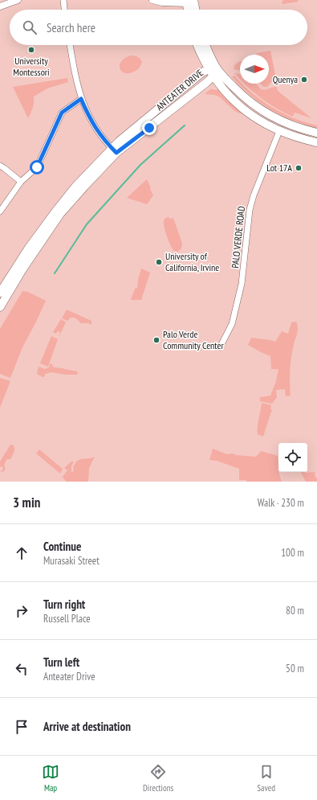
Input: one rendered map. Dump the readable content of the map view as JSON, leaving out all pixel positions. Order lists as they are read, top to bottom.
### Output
{
  "streets": {
    "main road": ["ANTEATER DRIVE"],
    "street": ["PALO VERDE ROAD"]
  },
  "places": [
    "University Montessori",
    "Quenya",
    "Lot 17A",
    "University of California, Irvine",
    "Palo Verde Community Center"
  ],
  "north": "right",
  "page": {
    "search": "Search here",
    "heading": ["3 min", "Walk · 230 m"],
    "list": [
      ["Continue", "Murasaki Street", "100 m"],
      ["Turn right", "Russell Place", "80 m"],
      ["Turn left", "Anteater Drive", "50 m"],
      "Arrive at destination"
    ],
    "nav": ["Map", "Directions", "Saved"]
  }
}
